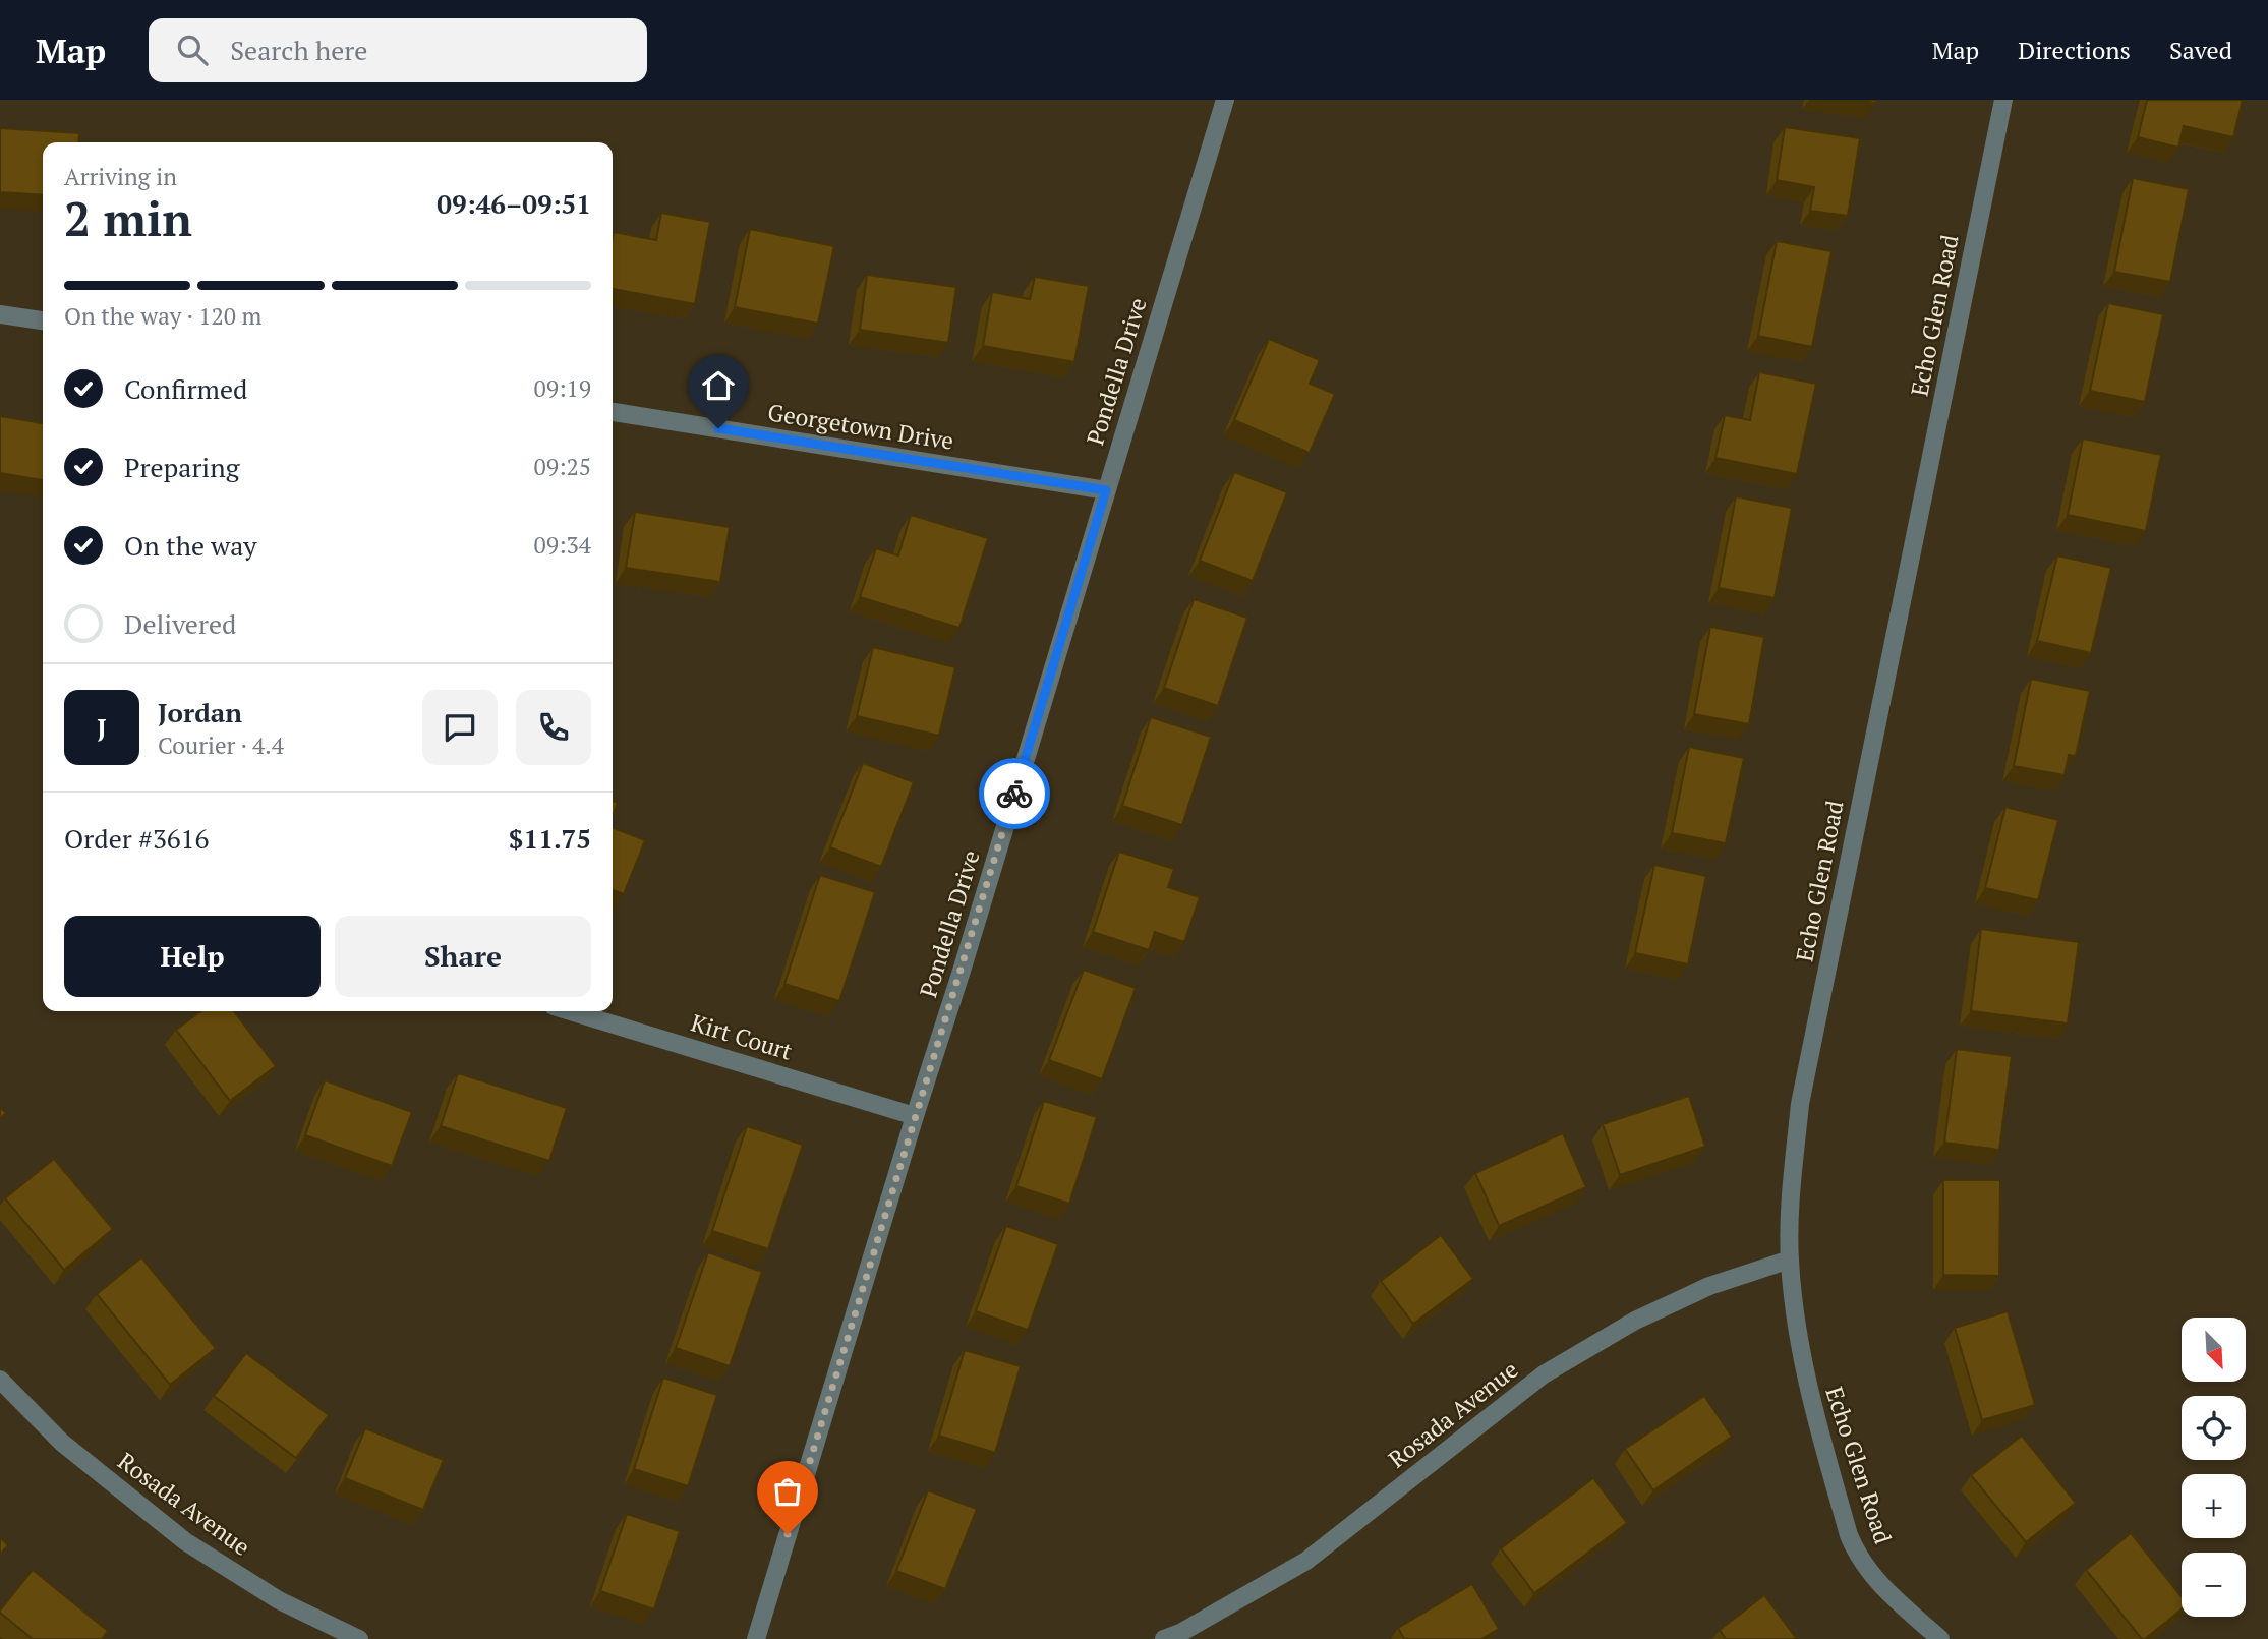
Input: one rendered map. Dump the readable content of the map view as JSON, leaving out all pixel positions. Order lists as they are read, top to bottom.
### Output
{
  "streets": {
    "street": [
      "Echo Glen Road",
      "Pondella Drive",
      "Georgetown Drive",
      "Kirt Court",
      "Rosada Avenue"
    ]
  },
  "crossings": [
    ["Echo Glen Road", "Rosada Avenue"],
    ["Pondella Drive", "Georgetown Drive"],
    ["Pondella Drive", "Kirt Court"]
  ],
  "north": "bottom right",
  "page": {
    "header": "Map",
    "search": "Search here",
    "nav": ["Map", "Directions", "Saved"],
    "heading": ["2 min", "Arriving in", "09:46–09:51"],
    "panel": [
      "Jordan",
      "Courier · 4.4",
      "Order #3616",
      "$11.75"
    ],
    "bar": "On the way · 120 m",
    "list": [
      ["Confirmed", "09:19"],
      ["Preparing", "09:25"],
      ["On the way", "09:34"],
      "Delivered"
    ],
    "round": "J",
    "buttons": ["Help", "Share"],
    "map_buttons": ["+", "−"]
  }
}
